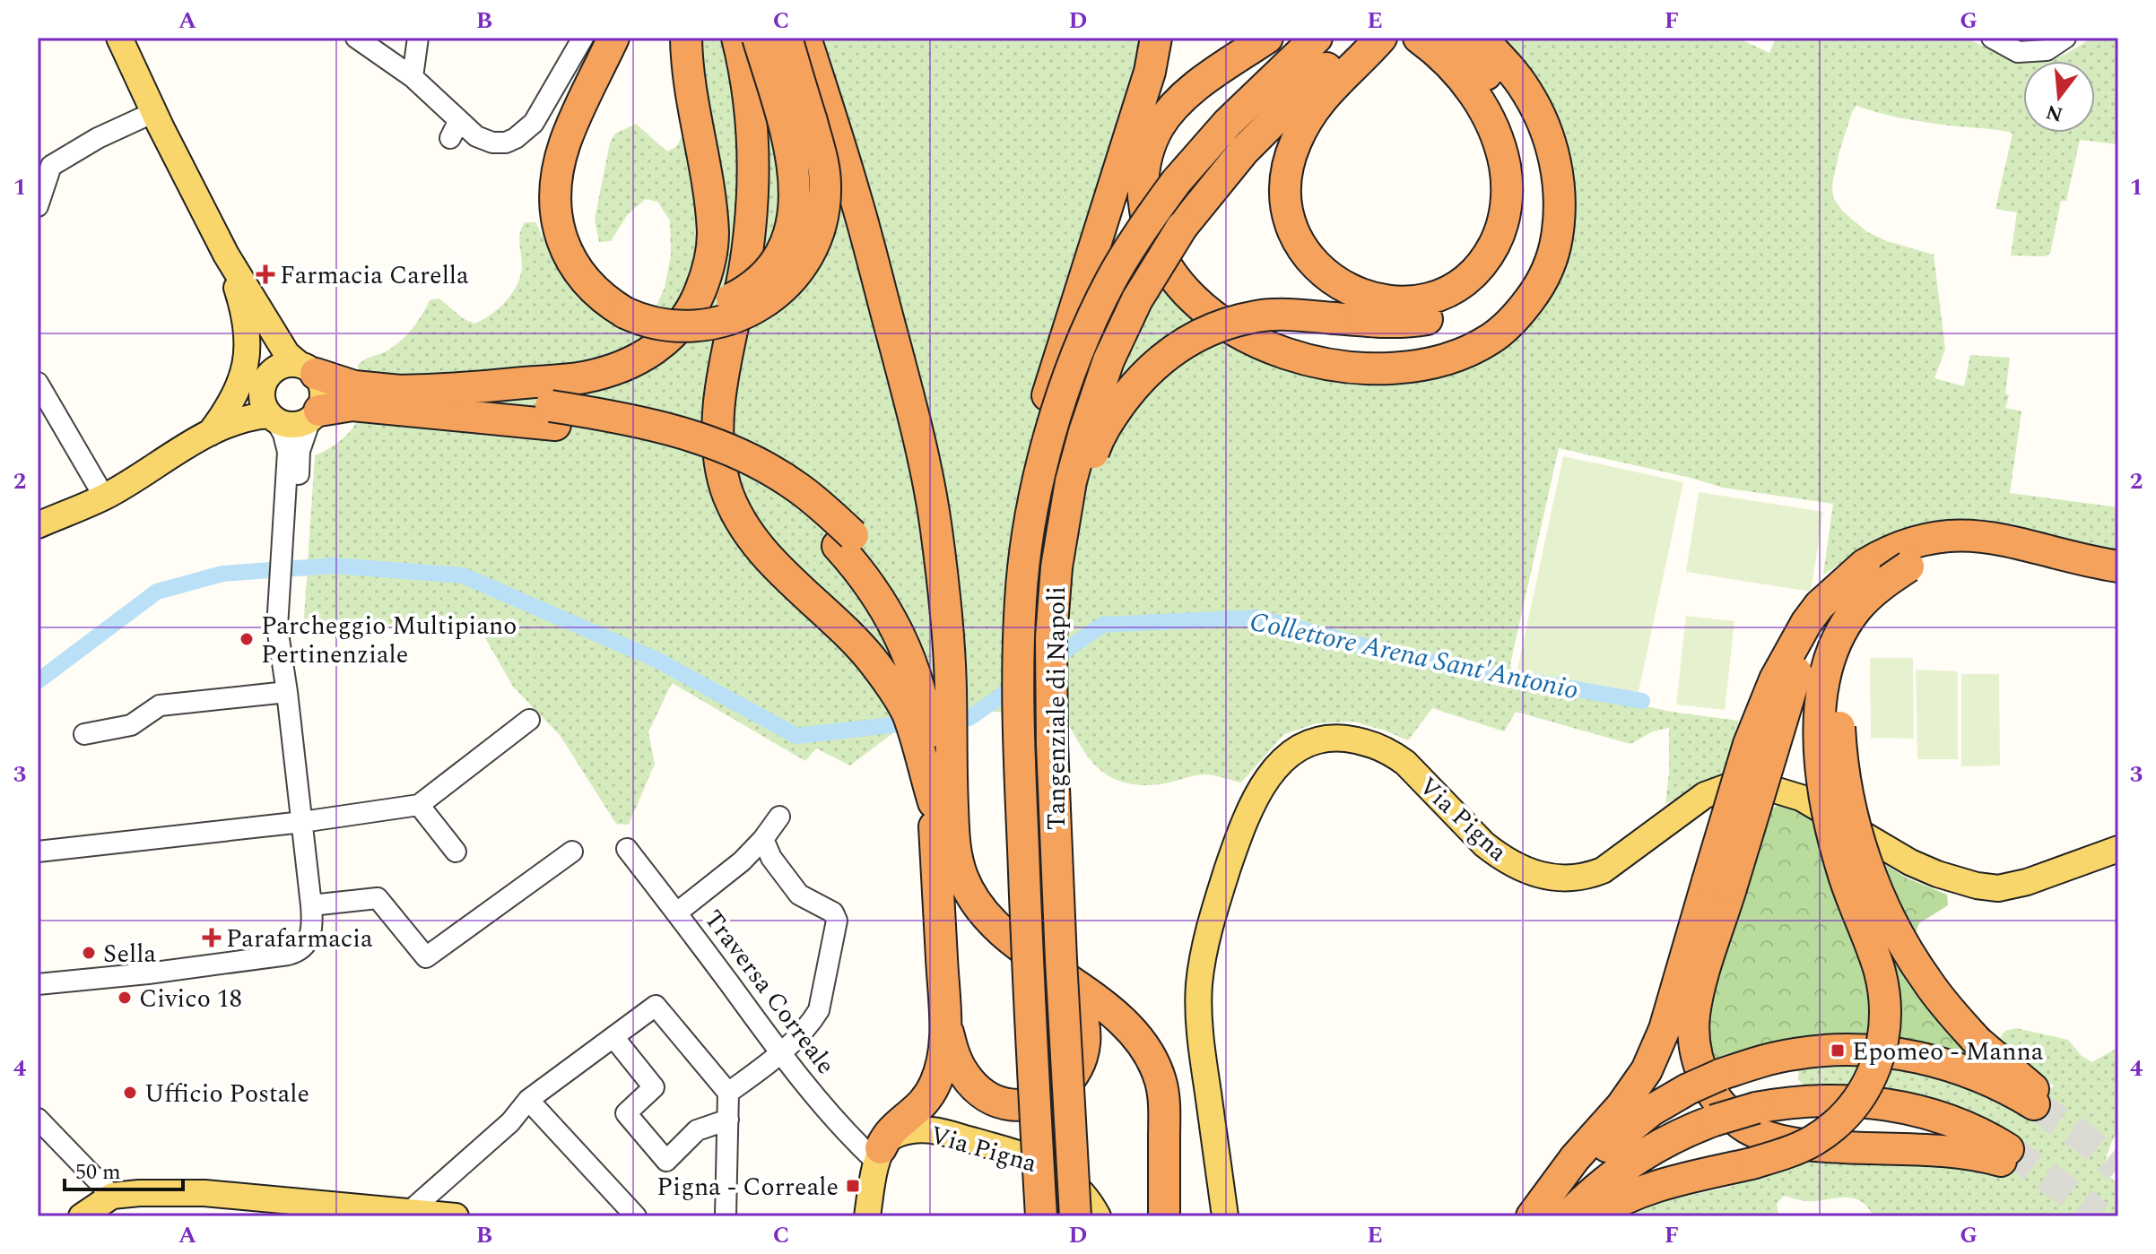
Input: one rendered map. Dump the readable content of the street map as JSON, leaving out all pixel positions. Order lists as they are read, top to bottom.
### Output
{
  "streets": {
    "highway": ["Tangenziale di Napoli"],
    "main road": ["Via Pigna"],
    "street": ["Traversa Correale"]
  },
  "crossings": [
    ["Via Pigna", "Traversa Correale"]
  ],
  "water": ["Collettore Arena Sant'Antonio"],
  "places": {
    "health": ["Farmacia Carella", "Parafarmacia"],
    "other": [
      "Parcheggio Multipiano Pertinenziale",
      "Sella",
      "Civico 18",
      "Ufficio Postale"
    ],
    "transit": ["Epomeo - Manna", "Pigna - Correale"]
  },
  "scale_bar": "50 m",
  "north": "bottom",
  "grid": {
    "columns": [
      "A",
      "B",
      "C",
      "D",
      "E",
      "F",
      "G"
    ],
    "rows": [
      "1",
      "2",
      "3",
      "4"
    ]
  }
}
